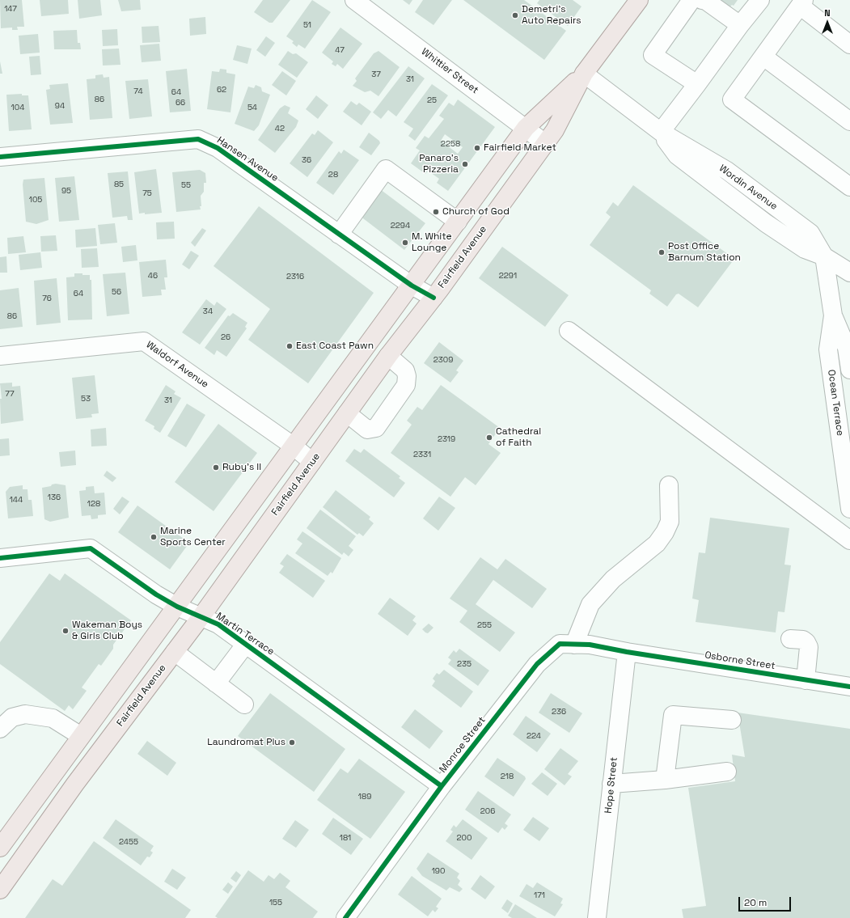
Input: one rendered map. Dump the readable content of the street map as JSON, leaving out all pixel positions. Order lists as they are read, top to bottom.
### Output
{
  "streets": {
    "main road": ["Fairfield Avenue"],
    "street": [
      "Whittier Street",
      "Hansen Avenue",
      "Wordin Avenue",
      "Waldorf Avenue",
      "Ocean Terrace",
      "Martin Terrace",
      "Osborne Street",
      "Monroe Street",
      "Hope Street"
    ]
  },
  "crossings": [
    ["Whittier Street", "Fairfield Avenue"],
    ["Hansen Avenue", "Fairfield Avenue"],
    ["Wordin Avenue", "Fairfield Avenue"],
    ["Wordin Avenue", "Ocean Terrace"],
    ["Fairfield Avenue", "Waldorf Avenue"],
    ["Fairfield Avenue", "Martin Terrace"],
    ["Martin Terrace", "Monroe Street"],
    ["Osborne Street", "Monroe Street"],
    ["Osborne Street", "Hope Street"],
    ["Monroe Street", "Hope Street"]
  ],
  "places": [
    "Demetri's Auto Repairs",
    "Fairfield Market",
    "Panaro's Pizzeria",
    "Church of God",
    "M. White Lounge",
    "Post Office Barnum Station",
    "East Coast Pawn",
    "Cathedral of Faith",
    "Ruby's II",
    "Marine Sports Center",
    "Wakeman Boys & Girls Club",
    "Laundromat Plus"
  ],
  "house_numbers": [
    "147",
    "51",
    "47",
    "37",
    "31",
    "62",
    "74",
    "64",
    "86",
    "25",
    "66",
    "94",
    "104",
    "54",
    "42",
    "2258",
    "36",
    "28",
    "85",
    "55",
    "95",
    "75",
    "105",
    "2294",
    "46",
    "2291",
    "2316",
    "56",
    "64",
    "76",
    "34",
    "86",
    "26",
    "2309",
    "77",
    "53",
    "31",
    "2319",
    "2331",
    "136",
    "144",
    "128",
    "255",
    "235",
    "236",
    "224",
    "218",
    "189",
    "206",
    "181",
    "200",
    "2455",
    "190",
    "171",
    "155"
  ],
  "scale_bar": "20 m",
  "north": "top"
}
